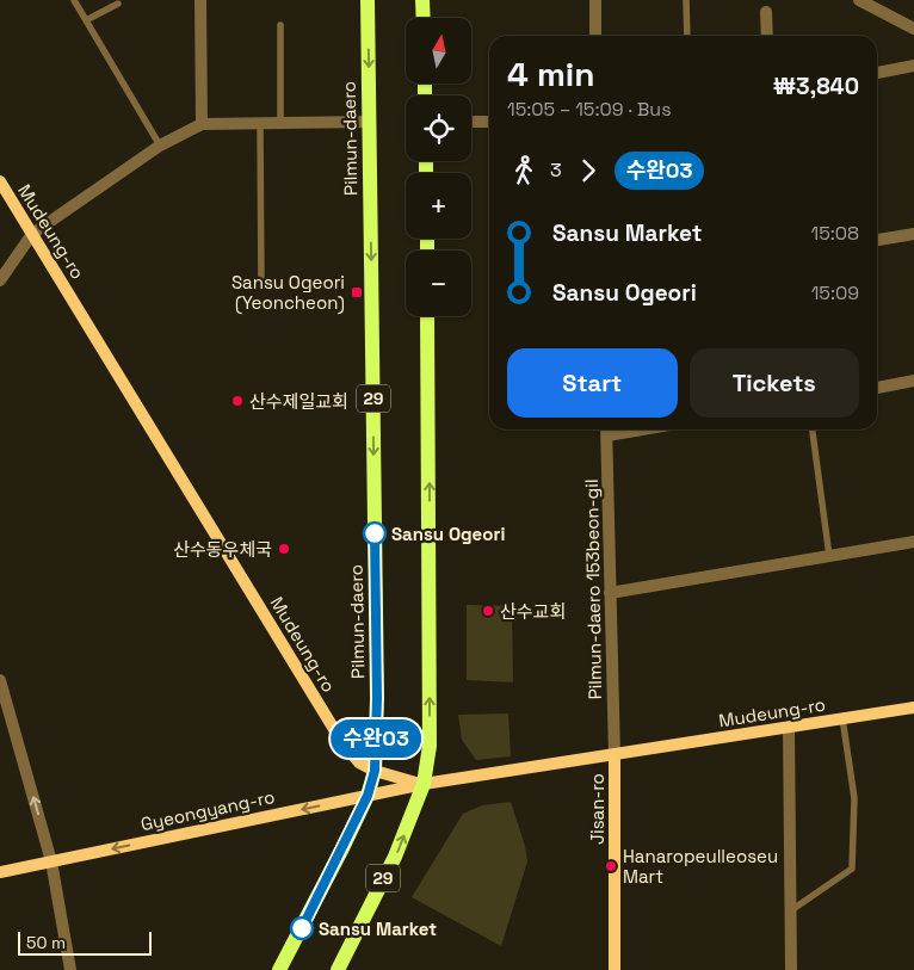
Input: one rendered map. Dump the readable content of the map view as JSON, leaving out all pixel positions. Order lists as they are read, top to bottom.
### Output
{
  "streets": {
    "main road": ["Pilmun-daero", "29"],
    "street": [
      "Mudeung-ro",
      "Pilmun-daero 153beon-gil",
      "Jisan-ro",
      "Gyeongyang-ro"
    ]
  },
  "crossings": [
    ["Pilmun-daero", "Mudeung-ro"],
    ["Pilmun-daero", "Gyeongyang-ro"],
    ["Mudeung-ro", "29"],
    ["Mudeung-ro", "Pilmun-daero 153beon-gil"],
    ["Mudeung-ro", "Jisan-ro"],
    ["Mudeung-ro", "Gyeongyang-ro"],
    ["29", "Gyeongyang-ro"],
    ["Pilmun-daero 153beon-gil", "Jisan-ro"]
  ],
  "one_way": ["Gyeongyang-ro"],
  "places": {
    "transit": ["Sansu Ogeori (Yeoncheon)"],
    "other": [
      "산수제일교회",
      "Sansu Ogeori",
      "산수동우체국",
      "산수교회",
      "Hanaropeulleoseu Mart",
      "Sansu Market"
    ]
  },
  "lines": ["bus line 수완03"],
  "scale_bar": "50 m",
  "north": "top",
  "page": {
    "on_map": "수완03",
    "map_buttons": ["+", "−"],
    "heading": ["4 min", "15:05 – 15:09 · Bus", "₩3,840"],
    "legs": ["3", "수완03"],
    "list": [
      {
        "name": "Sansu Market",
        "value": "15:08"
      },
      {
        "name": "Sansu Ogeori",
        "value": "15:09"
      }
    ],
    "buttons": ["Start", "Tickets"],
    "scale": "50 m"
  }
}
